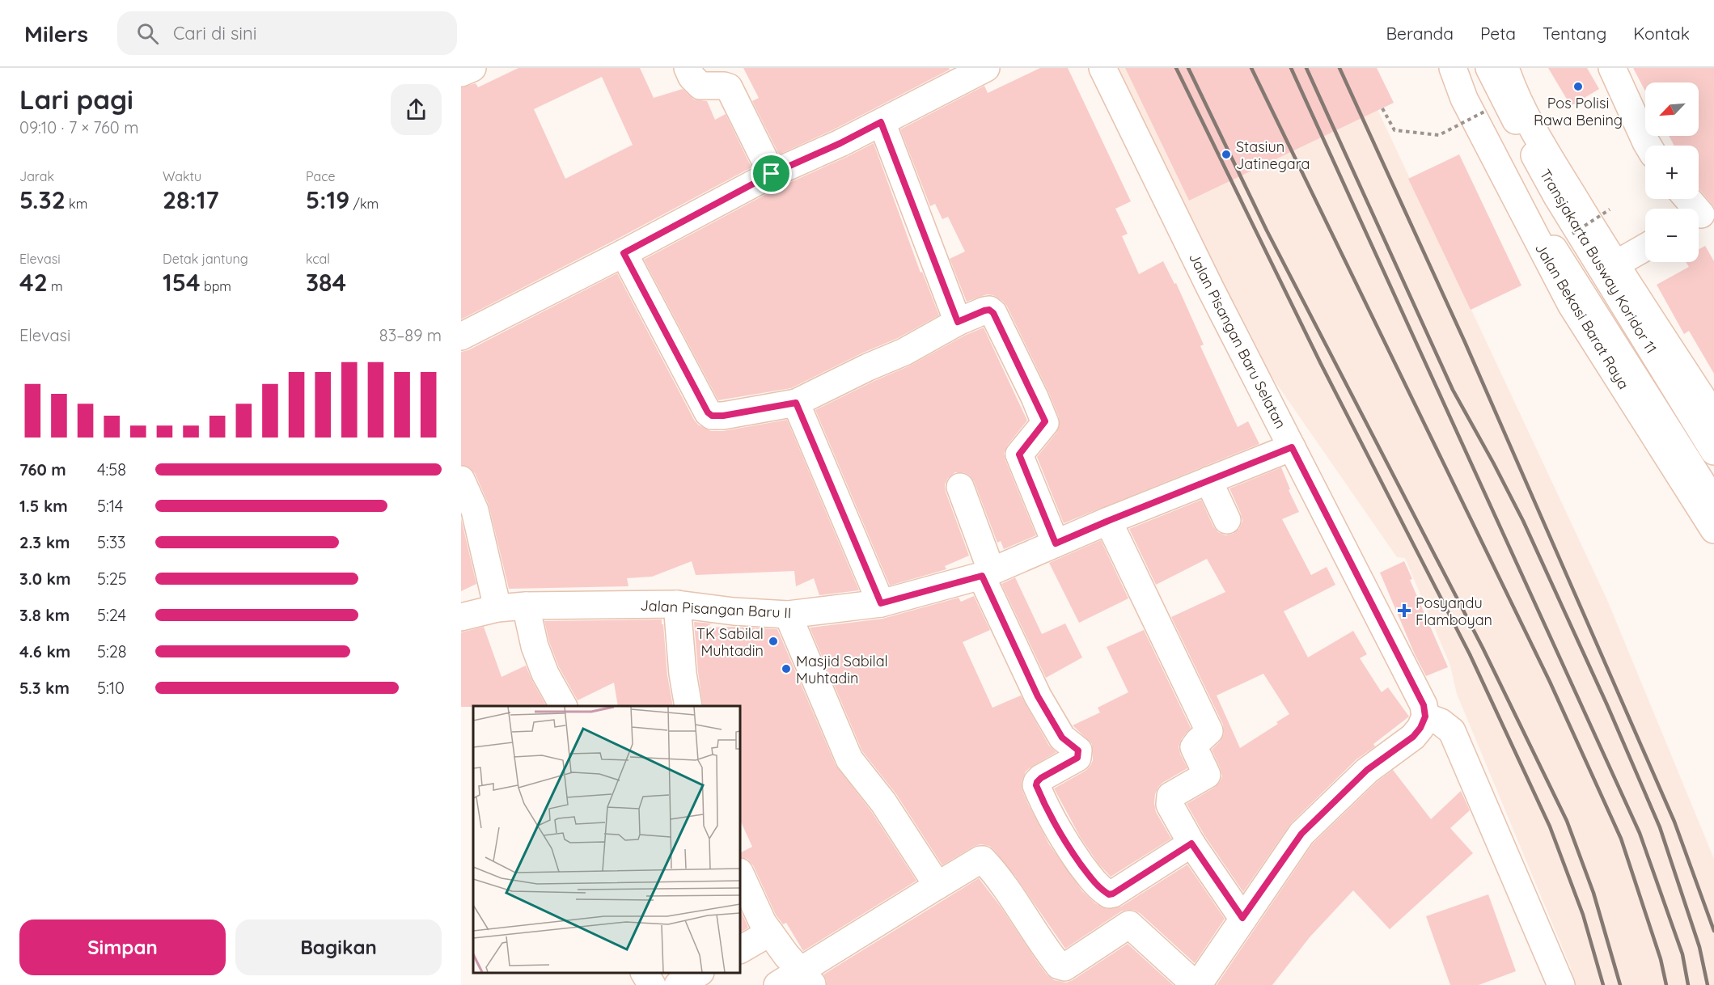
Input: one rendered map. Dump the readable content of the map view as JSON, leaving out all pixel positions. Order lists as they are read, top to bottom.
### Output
{
  "streets": {
    "street": [
      "Transjakarta Busway Koridor 11",
      "Jalan Bekasi Barat Raya",
      "Jalan Pisangan Baru Selatan",
      "Jalan Pisangan Baru II"
    ]
  },
  "crossings": [
    ["Jalan Pisangan Baru Selatan", "Jalan Pisangan Baru II"]
  ],
  "places": {
    "other": [
      "Pos Polisi Rawa Bening",
      "Stasiun Jatinegara",
      "TK Sabilal Muhtadin",
      "Masjid Sabilal Muhtadin"
    ],
    "health": ["Posyandu Flamboyan"]
  },
  "north": "bottom left",
  "page": {
    "header": "Milers",
    "search": "Cari di sini",
    "nav": [
      "Beranda",
      "Peta",
      "Tentang",
      "Kontak"
    ],
    "heading": ["Lari pagi", "09:10 · 7 × 760 m"],
    "map_buttons": ["+", "−"],
    "stats": [
      ["Jarak", "5.32 km"],
      ["Waktu", "28:17"],
      ["Pace", "5:19 /km"],
      ["Elevasi", "42 m"],
      ["Detak jantung", "154 bpm"],
      ["kcal", "384"]
    ],
    "chart": ["Elevasi", "83–89 m"],
    "list": [
      {
        "name": "760 m",
        "note": "4:58"
      },
      {
        "name": "1.5 km",
        "note": "5:14"
      },
      {
        "name": "2.3 km",
        "note": "5:33"
      },
      {
        "name": "3.0 km",
        "note": "5:25"
      },
      {
        "name": "3.8 km",
        "note": "5:24"
      },
      {
        "name": "4.6 km",
        "note": "5:28"
      },
      {
        "name": "5.3 km",
        "note": "5:10"
      }
    ],
    "buttons": ["Simpan", "Bagikan"]
  }
}
